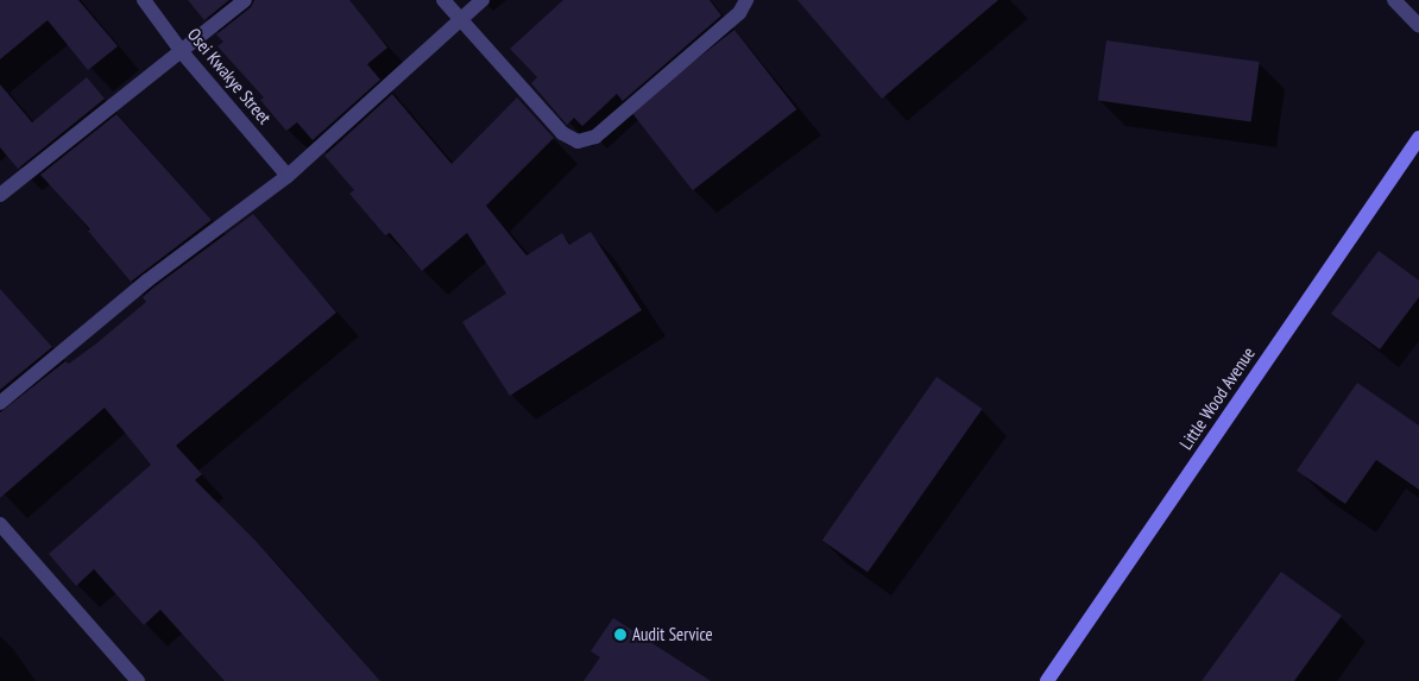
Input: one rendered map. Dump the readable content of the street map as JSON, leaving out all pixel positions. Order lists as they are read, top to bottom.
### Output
{
  "streets": {
    "street": ["Osei Kwakye Street", "Little Wood Avenue"]
  },
  "places": ["Audit Service"]
}
